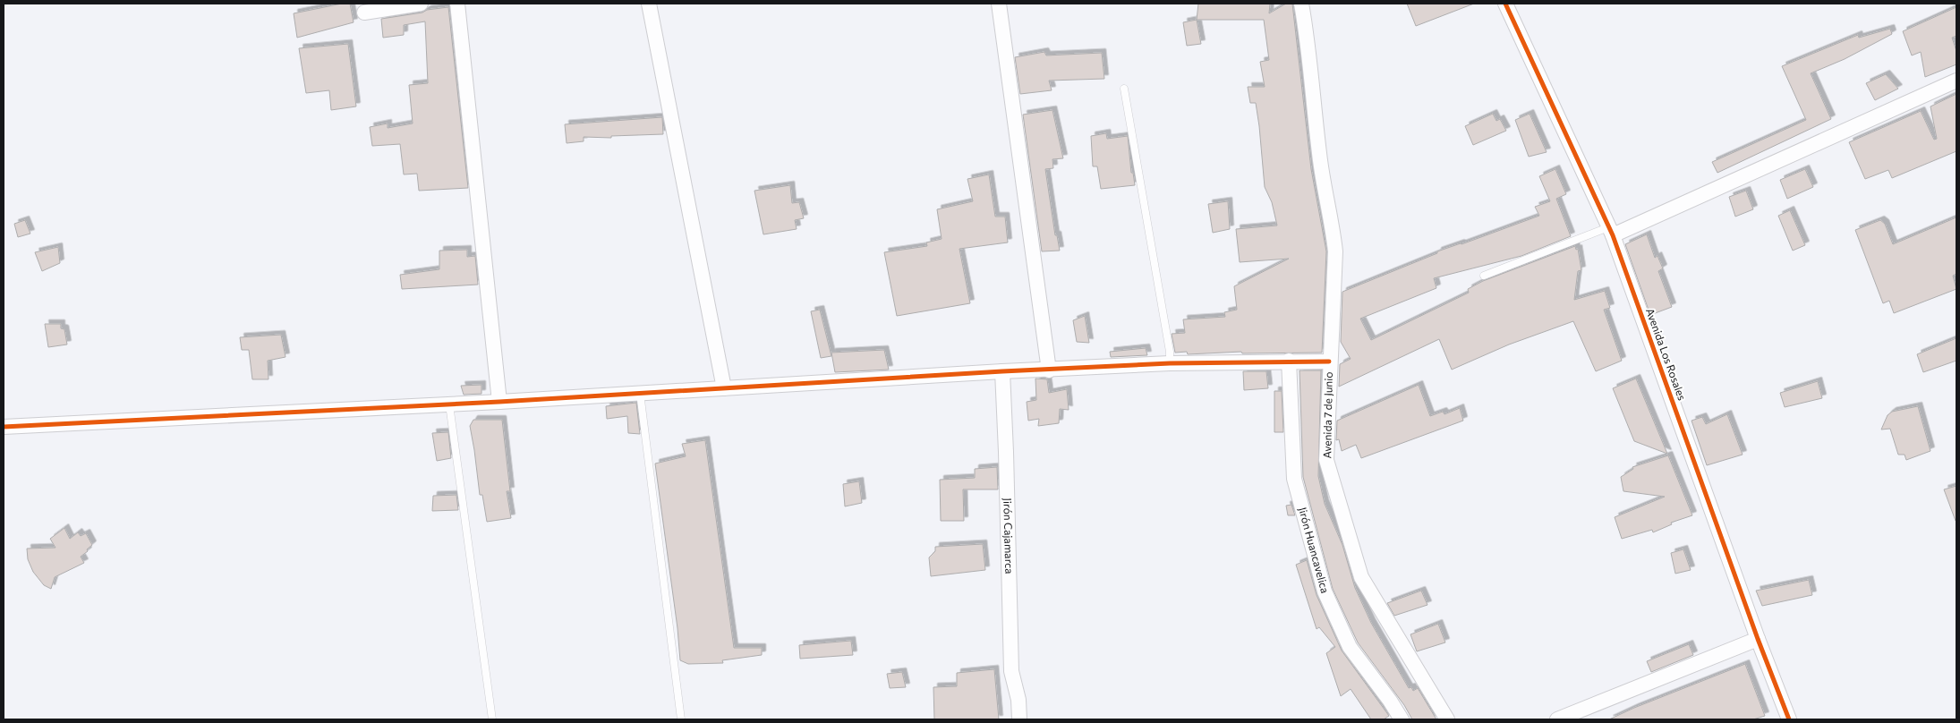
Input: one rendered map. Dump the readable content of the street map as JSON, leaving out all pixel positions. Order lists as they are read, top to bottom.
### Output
{
  "streets": {
    "street": [
      "Avenida Los Rosales",
      "Avenida 7 de Junio",
      "Jirón Cajamarca",
      "Jirón Huancavelica"
    ]
  }
}
